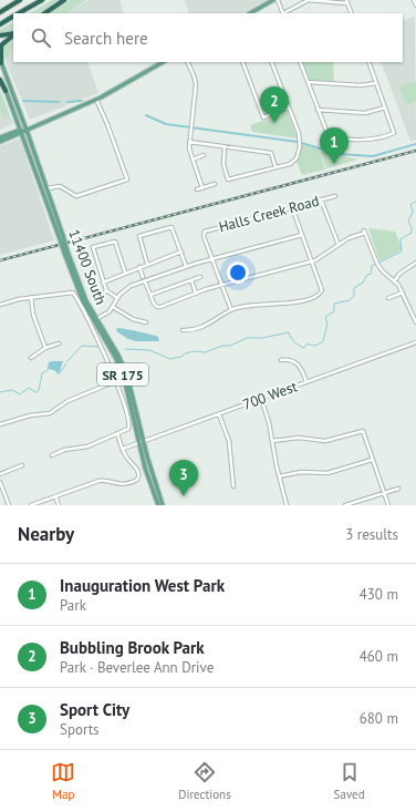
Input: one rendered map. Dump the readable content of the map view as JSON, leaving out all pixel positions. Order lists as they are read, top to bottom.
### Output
{
  "streets": {
    "main road": ["11400 South", "SR 175"],
    "street": ["Halls Creek Road", "700 West"]
  },
  "crossings": [
    ["11400 South", "700 West"]
  ],
  "page": {
    "search": "Search here",
    "pins": ["2", "1", "3"],
    "heading": ["Nearby", "3 results"],
    "list": [
      {
        "mark": "1",
        "name": "Inauguration West Park",
        "note": "Park",
        "value": "430 m"
      },
      {
        "mark": "2",
        "name": "Bubbling Brook Park",
        "note": "Park · Beverlee Ann Drive",
        "value": "460 m"
      },
      {
        "mark": "3",
        "name": "Sport City",
        "note": "Sports",
        "value": "680 m"
      }
    ],
    "nav": ["Map", "Directions", "Saved"]
  }
}
